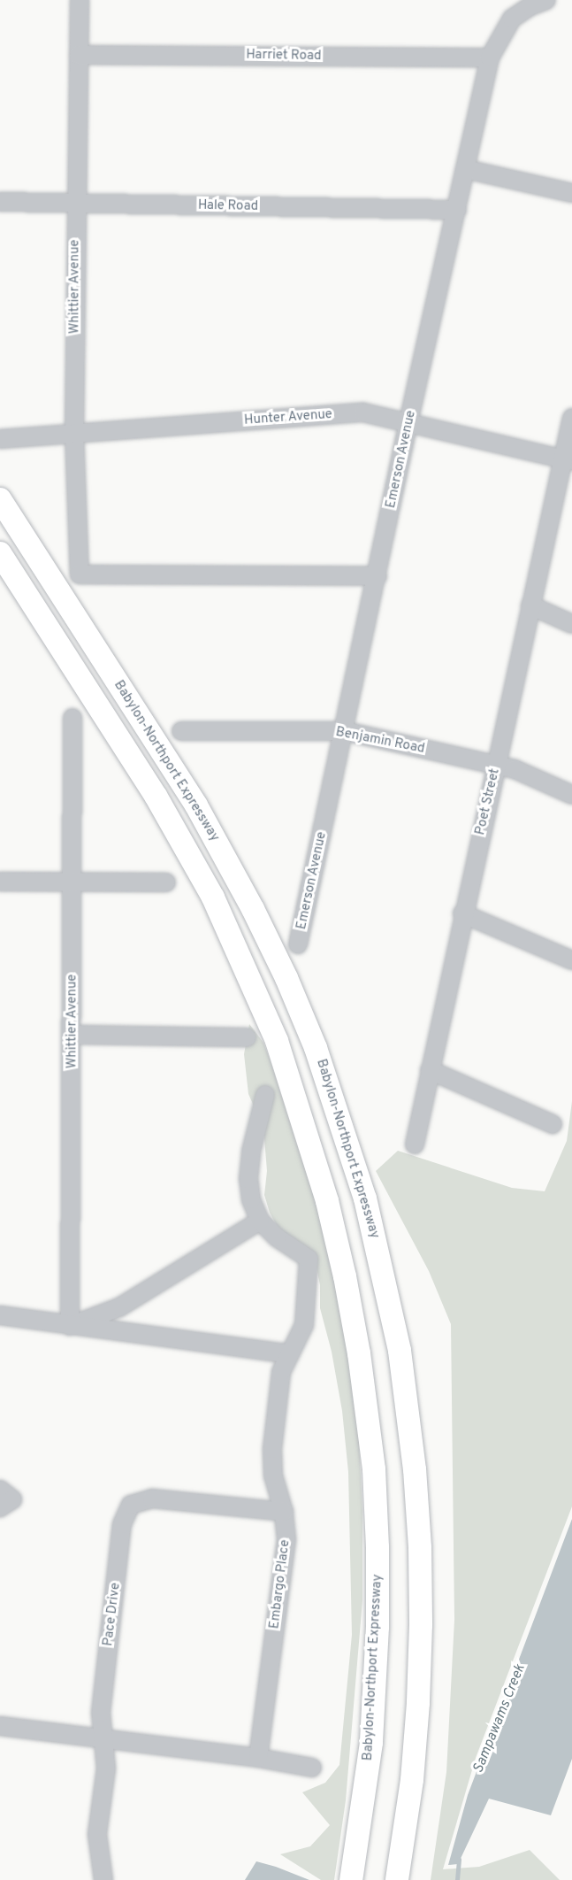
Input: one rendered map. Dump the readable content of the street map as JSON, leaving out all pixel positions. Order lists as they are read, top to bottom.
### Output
{
  "streets": {
    "main road": ["Babylon-Northport Expressway"],
    "street": [
      "Harriet Road",
      "Hale Road",
      "Whittier Avenue",
      "Hunter Avenue",
      "Emerson Avenue",
      "Benjamin Road",
      "Poet Street",
      "Embargo Place",
      "Pace Drive"
    ]
  },
  "crossings": [
    ["Harriet Road", "Whittier Avenue"],
    ["Harriet Road", "Emerson Avenue"],
    ["Hale Road", "Whittier Avenue"],
    ["Hale Road", "Emerson Avenue"],
    ["Whittier Avenue", "Hunter Avenue"],
    ["Whittier Avenue", "Emerson Avenue"],
    ["Hunter Avenue", "Emerson Avenue"],
    ["Hunter Avenue", "Poet Street"],
    ["Emerson Avenue", "Benjamin Road"],
    ["Benjamin Road", "Poet Street"],
    ["Embargo Place", "Pace Drive"]
  ],
  "water": ["Sampawams Creek"]
}
